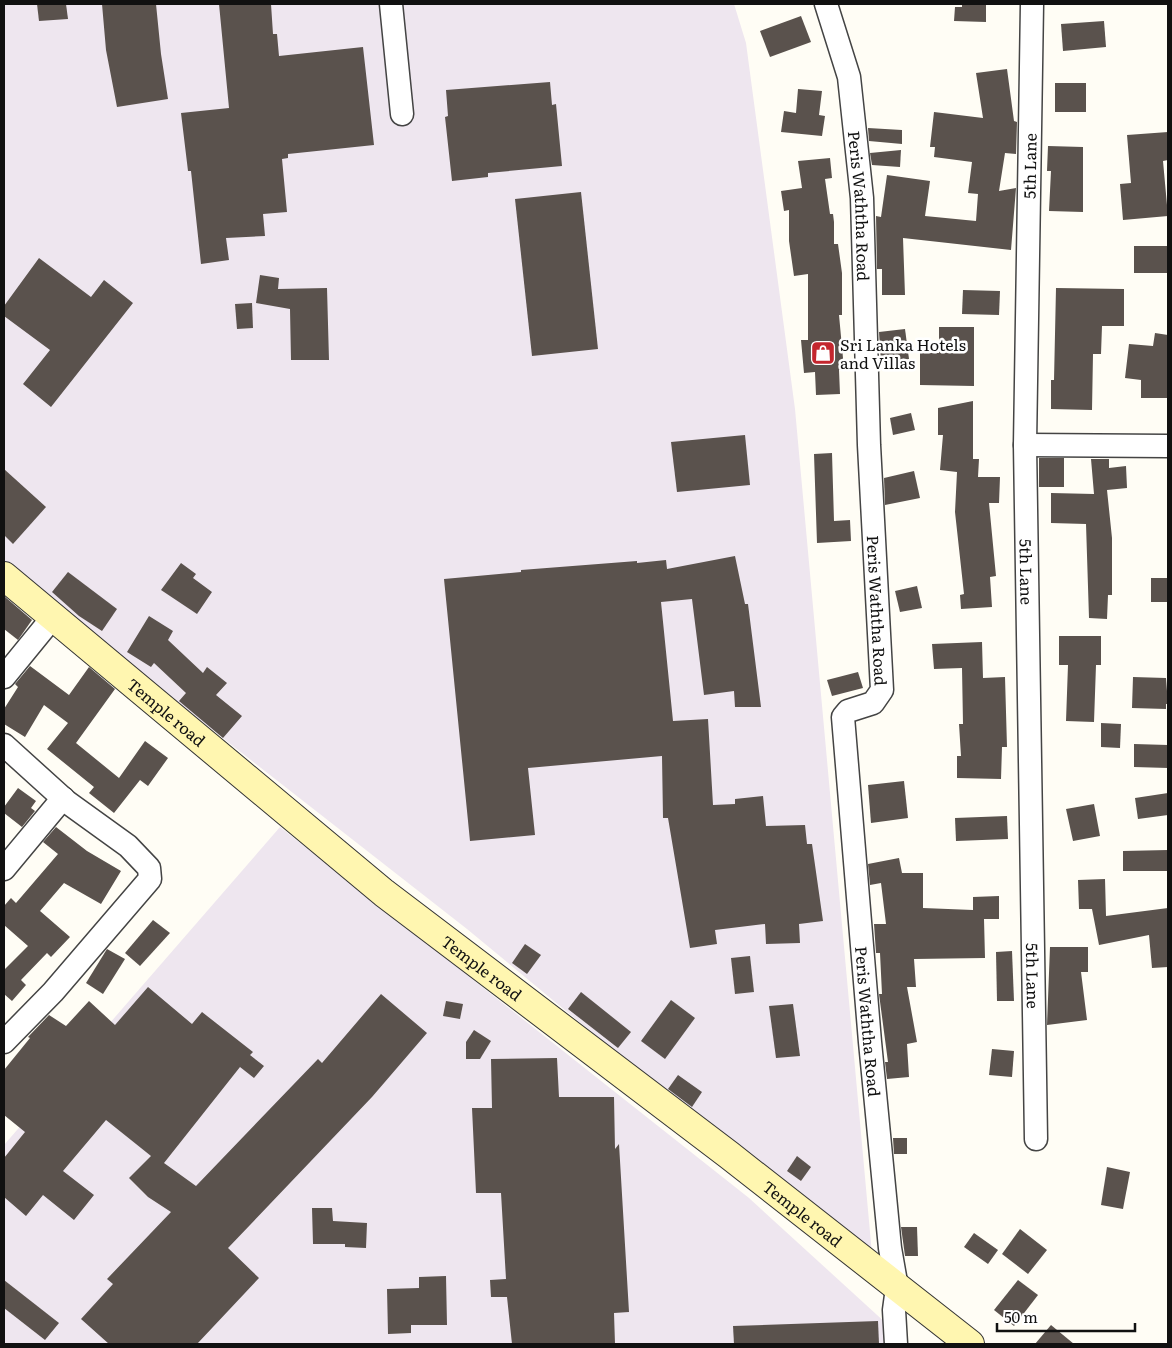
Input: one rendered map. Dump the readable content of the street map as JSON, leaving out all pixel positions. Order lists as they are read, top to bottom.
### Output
{
  "streets": {
    "street": ["5th Lane", "Peris Waththa Road", "Temple road"]
  },
  "crossings": [
    ["Peris Waththa Road", "Temple road"]
  ],
  "places": {
    "shop": ["Sri Lanka Hotels and Villas"]
  },
  "scale_bar": "50 m"
}
